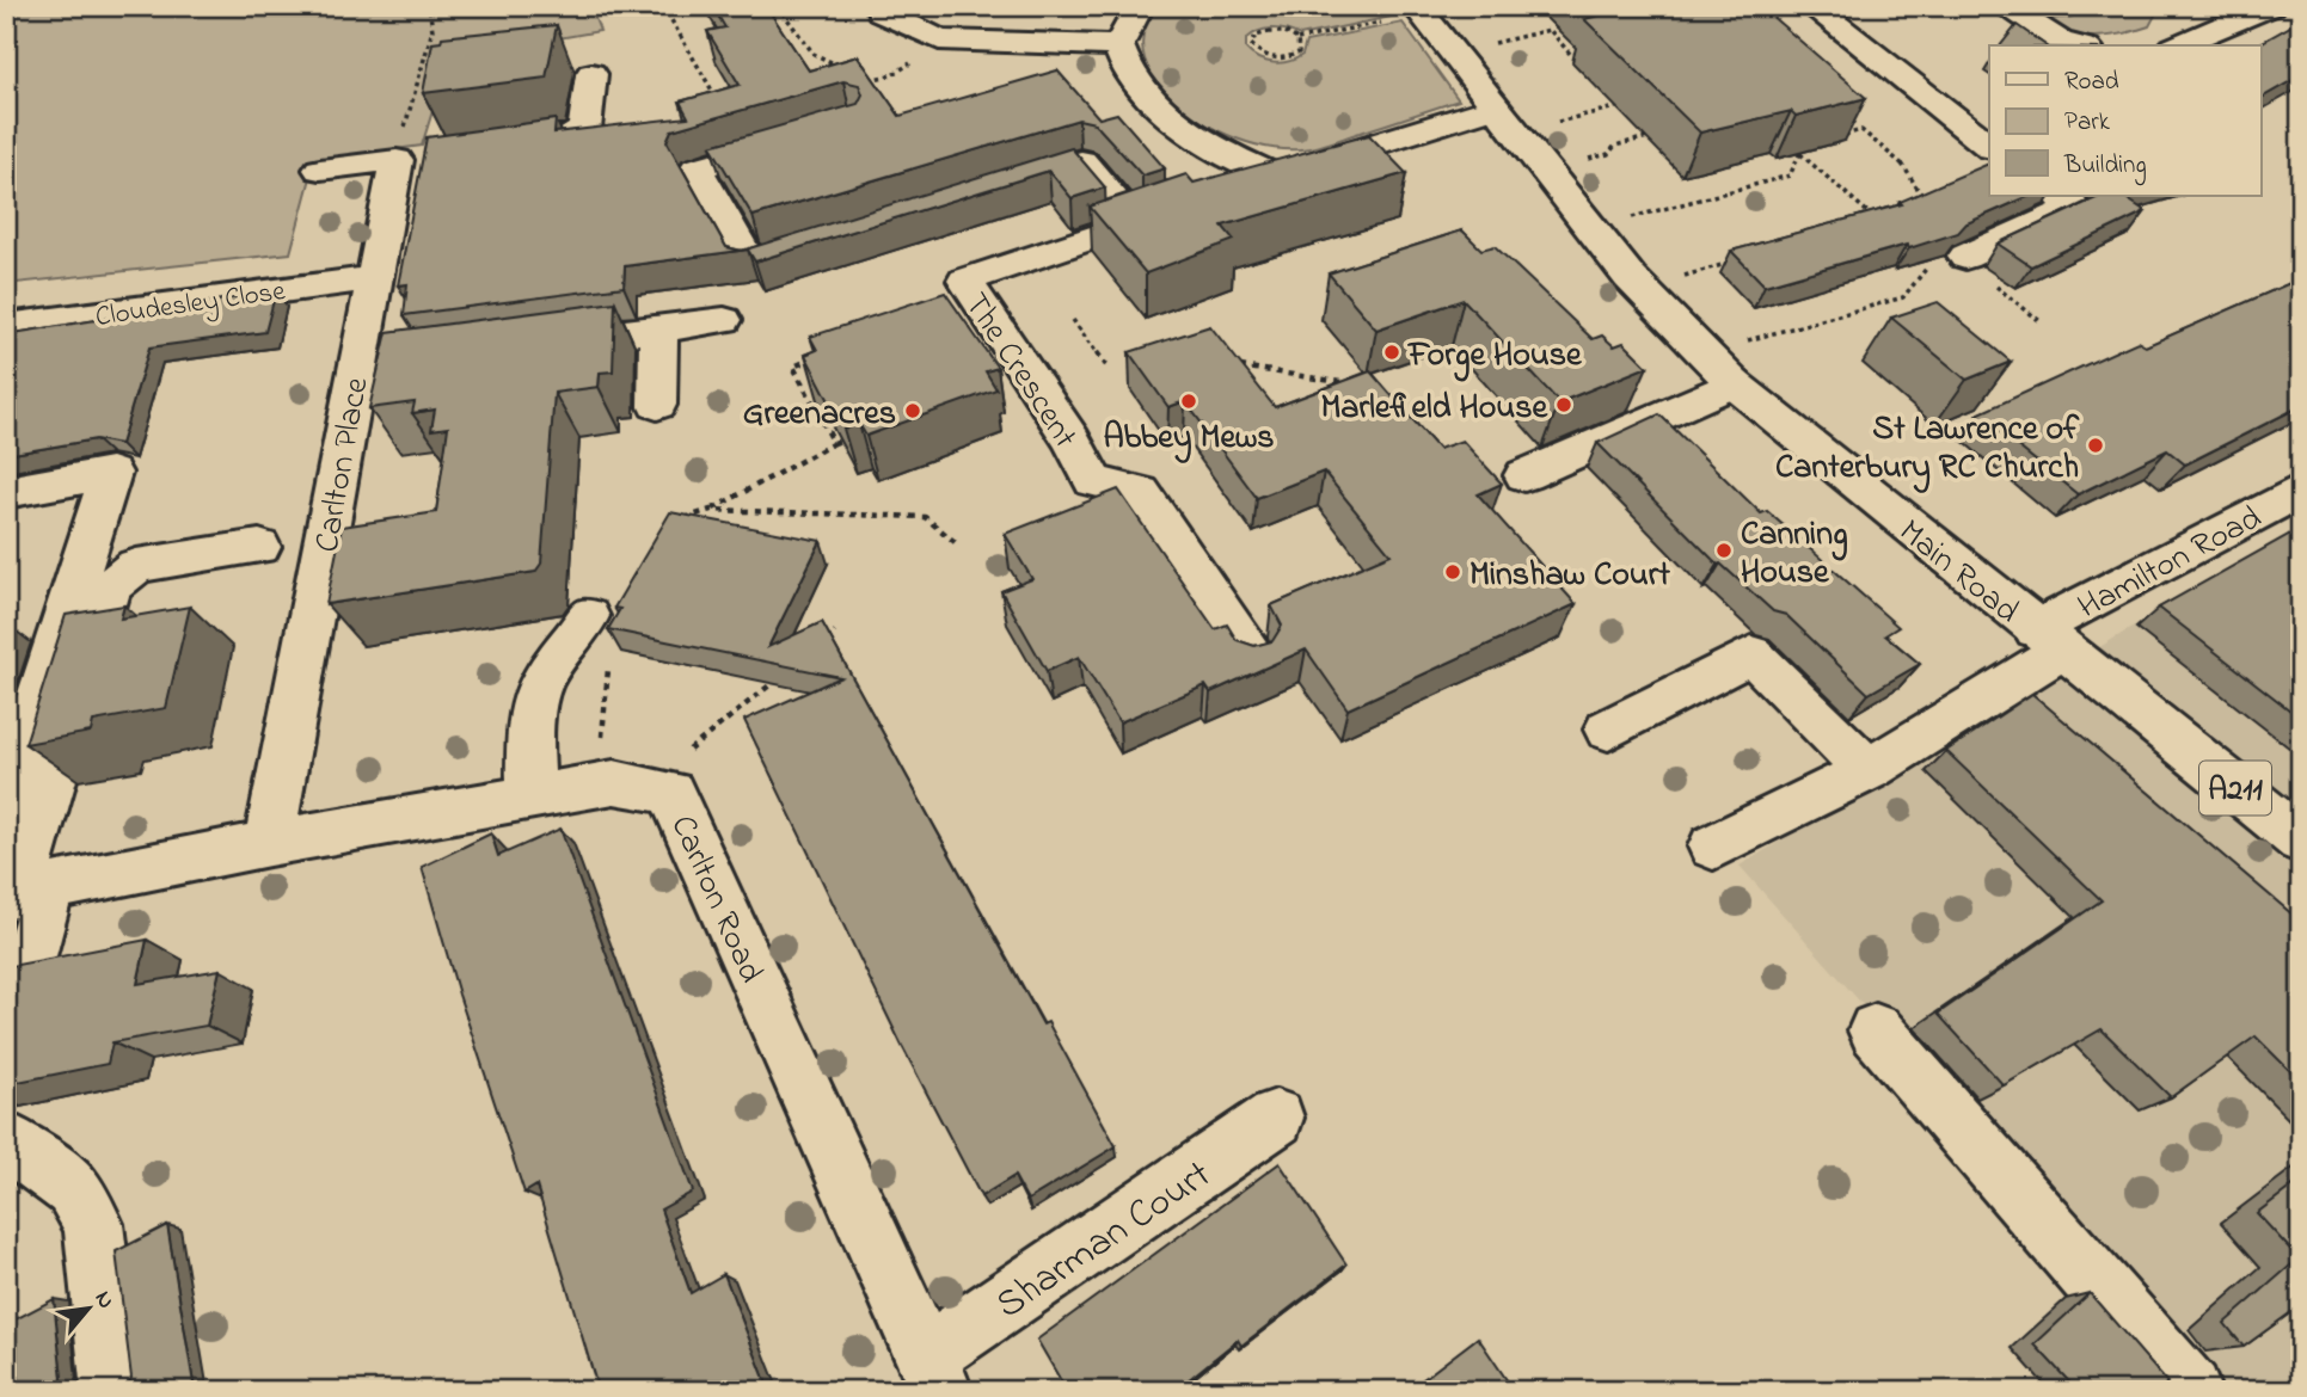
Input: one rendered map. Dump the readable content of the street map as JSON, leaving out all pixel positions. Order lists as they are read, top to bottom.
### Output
{
  "streets": {
    "street": [
      "Cloudesley Close",
      "The Crescent",
      "Carlton Place",
      "Hamilton Road",
      "Main Road",
      "A211",
      "Carlton Road",
      "Sharman Court"
    ]
  },
  "crossings": [
    ["Cloudesley Close", "Carlton Place"],
    ["Hamilton Road", "Main Road"],
    ["Carlton Road", "Sharman Court"]
  ],
  "places": [
    "Forge House",
    "Abbey Mews",
    "Marlefield House",
    "Greenacres",
    "St Lawrence of Canterbury RC Church",
    "Canning House",
    "Minshaw Court"
  ],
  "legend": ["Road", "Park", "Building"],
  "north": "top right"
}
